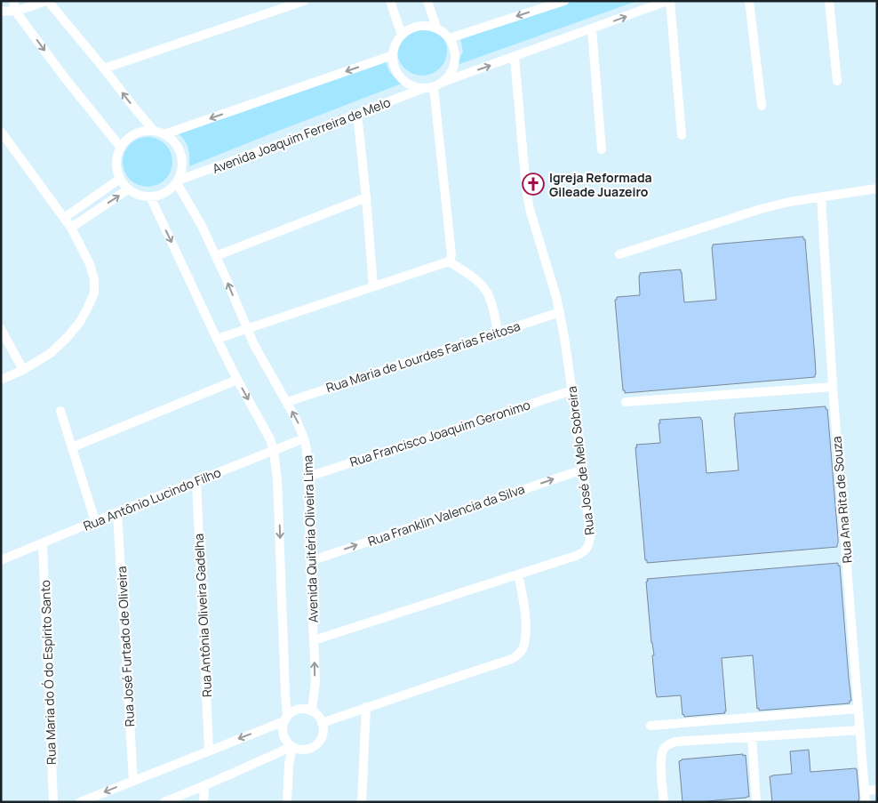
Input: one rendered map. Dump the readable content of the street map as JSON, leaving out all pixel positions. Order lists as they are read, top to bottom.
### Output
{
  "streets": {
    "street": [
      "Avenida Joaquim Ferreira de Melo",
      "Rua Maria de Lourdes Farias Feitosa",
      "Rua Francisco Joaquim Geronimo",
      "Rua José de Melo Sobreira",
      "Rua Antônio Lucindo Filho",
      "Rua Ana Rita de Souza",
      "Rua Franklin Valencia da Silva",
      "Avenida Quitéria Oliveira Lima",
      "Rua Antônia Oliveira Gadelha",
      "Rua José Furtado de Oliveira",
      "Rua Maria do Ó do Espírito Santo"
    ]
  },
  "crossings": [
    ["Avenida Joaquim Ferreira de Melo", "Avenida Quitéria Oliveira Lima"],
    ["Rua Maria de Lourdes Farias Feitosa", "Rua José de Melo Sobreira"],
    ["Rua Maria de Lourdes Farias Feitosa", "Avenida Quitéria Oliveira Lima"],
    ["Rua Francisco Joaquim Geronimo", "Rua José de Melo Sobreira"],
    ["Rua Francisco Joaquim Geronimo", "Avenida Quitéria Oliveira Lima"],
    ["Rua José de Melo Sobreira", "Rua Franklin Valencia da Silva"],
    ["Rua José de Melo Sobreira", "Avenida Quitéria Oliveira Lima"],
    ["Rua Antônio Lucindo Filho", "Avenida Quitéria Oliveira Lima"],
    ["Rua Antônio Lucindo Filho", "Rua Antônia Oliveira Gadelha"],
    ["Rua Antônio Lucindo Filho", "Rua José Furtado de Oliveira"],
    ["Rua Antônio Lucindo Filho", "Rua Maria do Ó do Espírito Santo"],
    ["Rua Franklin Valencia da Silva", "Avenida Quitéria Oliveira Lima"]
  ],
  "one_way": ["Rua Franklin Valencia da Silva"],
  "places": {
    "church": ["Igreja Reformada Gileade Juazeiro"]
  }
}
